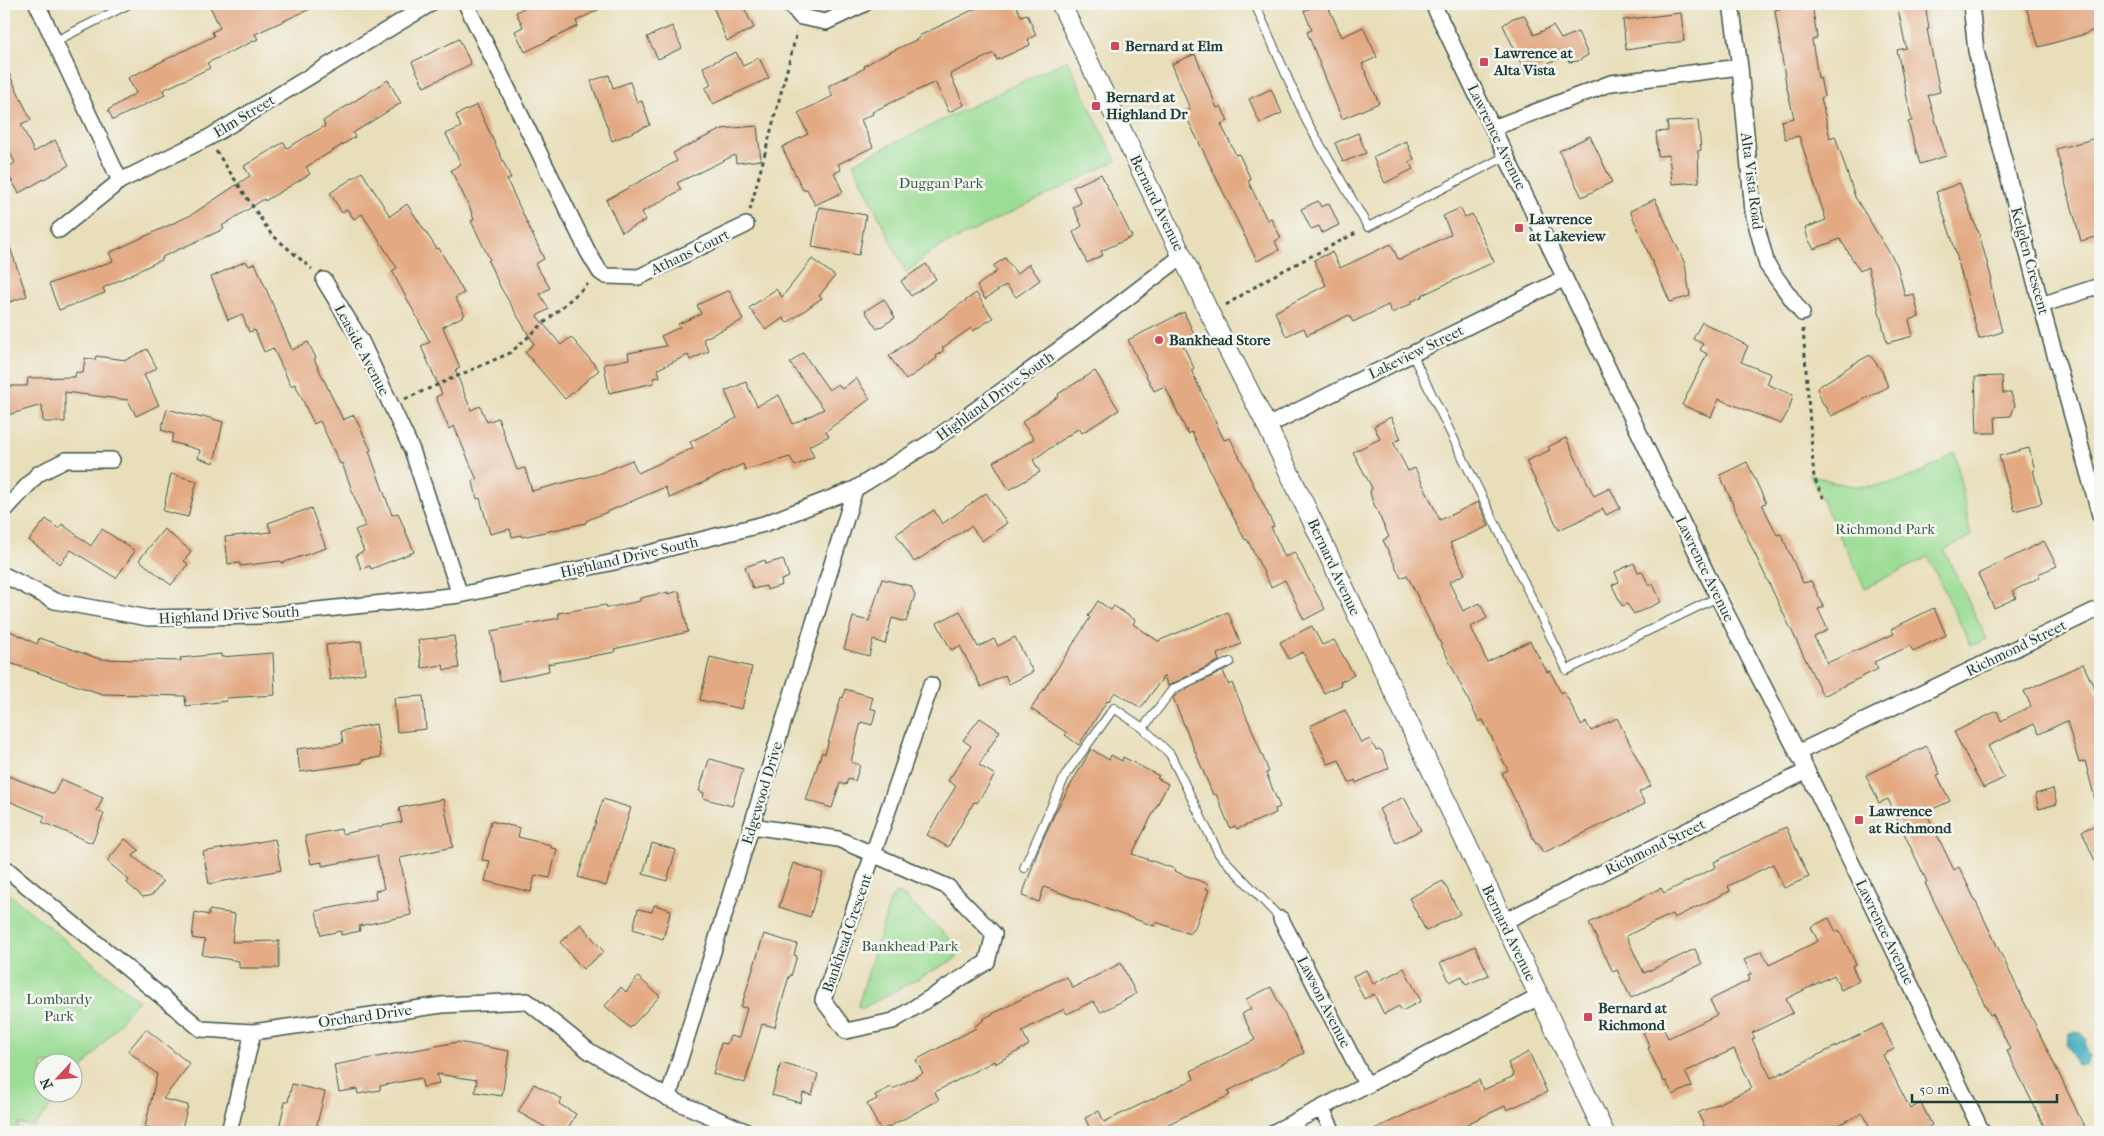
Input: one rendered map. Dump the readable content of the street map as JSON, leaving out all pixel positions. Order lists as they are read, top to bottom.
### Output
{
  "streets": {
    "street": [
      "Elm Street",
      "Lawrence Avenue",
      "Alta Vista Road",
      "Bernard Avenue",
      "Athans Court",
      "Kelglen Crescent",
      "Leaside Avenue",
      "Lakeview Street",
      "Highland Drive South",
      "Richmond Street",
      "Edgewood Drive",
      "Bankhead Crescent",
      "Lawson Avenue",
      "Orchard Drive"
    ]
  },
  "crossings": [
    ["Lawrence Avenue", "Lakeview Street"],
    ["Lawrence Avenue", "Richmond Street"],
    ["Bernard Avenue", "Lakeview Street"],
    ["Bernard Avenue", "Highland Drive South"],
    ["Bernard Avenue", "Richmond Street"],
    ["Leaside Avenue", "Highland Drive South"],
    ["Highland Drive South", "Edgewood Drive"],
    ["Edgewood Drive", "Bankhead Crescent"],
    ["Edgewood Drive", "Orchard Drive"]
  ],
  "parks": [
    "Duggan Park",
    "Richmond Park",
    "Bankhead Park",
    "Lombardy Park"
  ],
  "places": {
    "transit": [
      "Bernard at Elm",
      "Lawrence at Alta Vista",
      "Bernard at Highland Dr",
      "Lawrence at Lakeview",
      "Lawrence at Richmond",
      "Bernard at Richmond"
    ],
    "other": ["Bankhead Store"]
  },
  "scale_bar": "50 m",
  "north": "bottom left"
}
